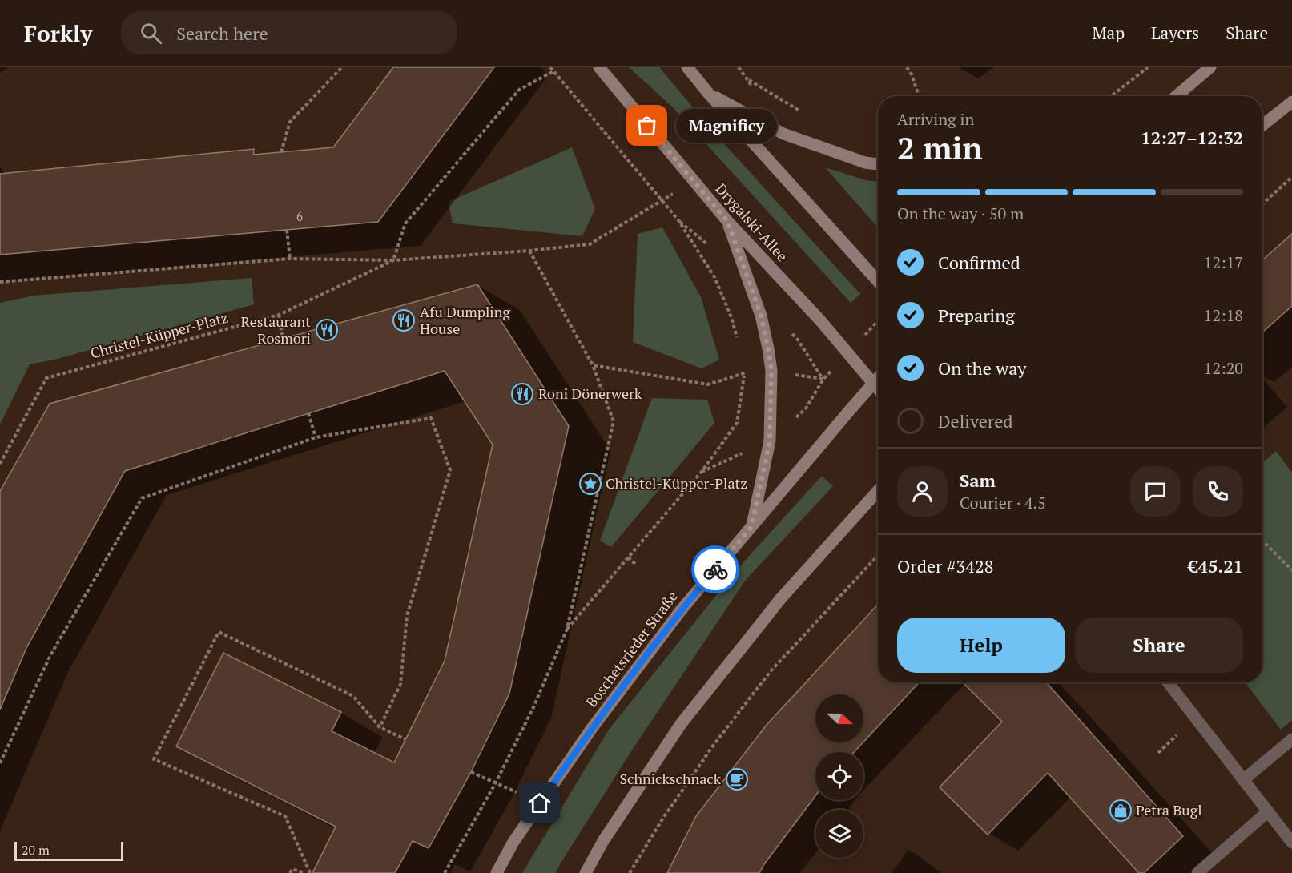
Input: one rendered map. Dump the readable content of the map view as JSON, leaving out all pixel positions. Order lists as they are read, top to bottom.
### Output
{
  "streets": {
    "main road": ["Drygalski-Allee", "Boschetsrieder Straße"],
    "path": ["Christel-Küpper-Platz"]
  },
  "crossings": [
    ["Drygalski-Allee", "Christel-Küpper-Platz"],
    ["Drygalski-Allee", "Boschetsrieder Straße"]
  ],
  "places": {
    "other": ["Magnificy"],
    "restaurant": ["Afu Dumpling House", "Restaurant Rosmori", "Roni Dönerwerk"],
    "place": ["Christel-Küpper-Platz"],
    "cafe": ["Schnickschnack"],
    "shop": ["Petra Bugl"]
  },
  "house_numbers": ["6"],
  "scale_bar": "20 m",
  "north": "right",
  "page": {
    "header": "Forkly",
    "search": "Search here",
    "nav": ["Map", "Layers", "Share"],
    "heading": ["2 min", "Arriving in", "12:27–12:32"],
    "panel": [
      "Sam",
      "Courier · 4.5",
      "Order #3428",
      "€45.21"
    ],
    "bubble": "Magnificy",
    "bar": "On the way · 50 m",
    "list": [
      ["Confirmed", "12:17"],
      ["Preparing", "12:18"],
      ["On the way", "12:20"],
      "Delivered"
    ],
    "buttons": ["Help", "Share"],
    "scale": "20 m"
  }
}
